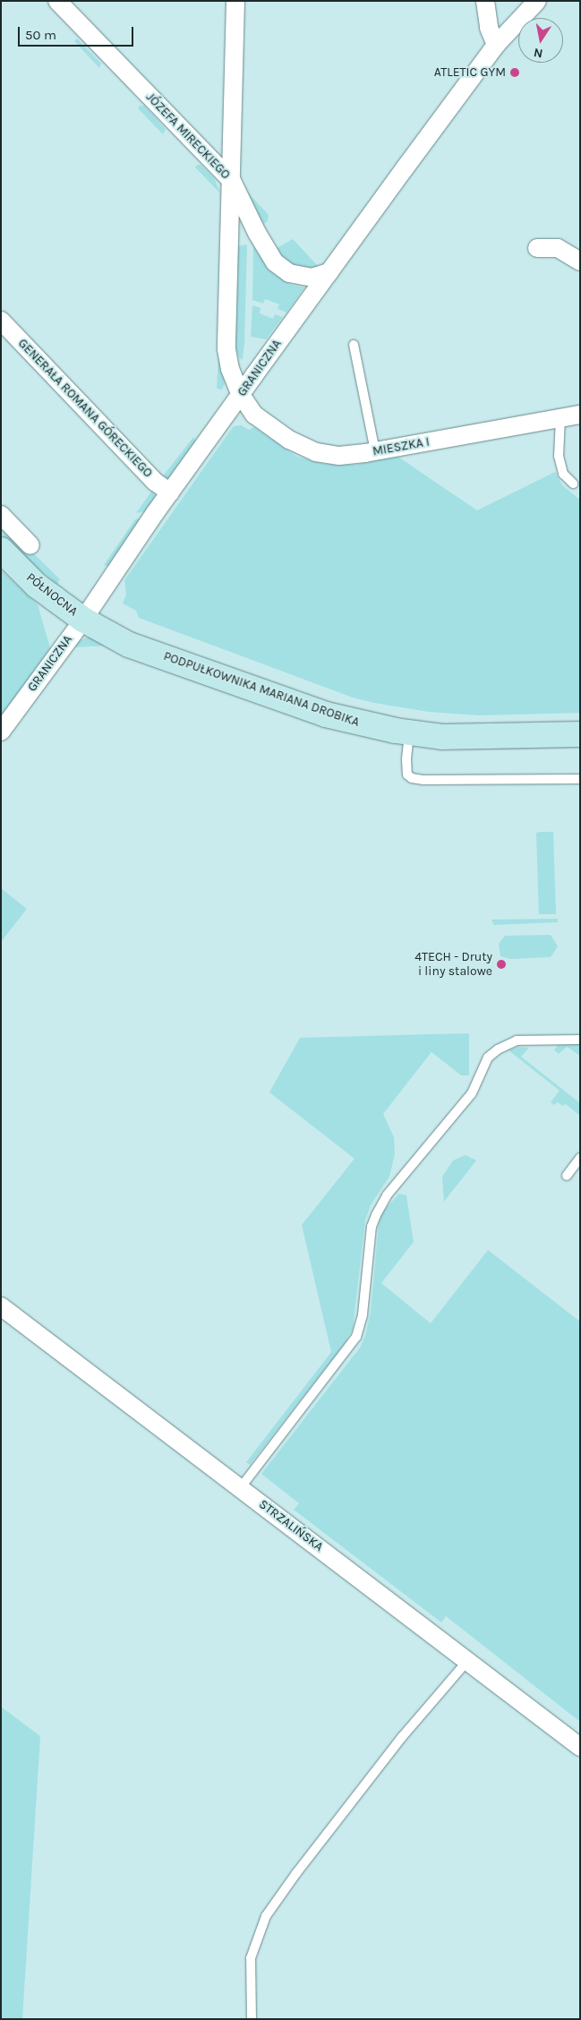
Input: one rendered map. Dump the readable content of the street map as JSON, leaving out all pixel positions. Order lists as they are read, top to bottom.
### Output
{
  "streets": {
    "main road": ["PÓŁNOCNA", "PODPUŁKOWNIKA MARIANA DROBIKA"],
    "street": [
      "JÓZEFA MIRECKIEGO",
      "GRANICZNA",
      "GENERAŁA ROMANA GÓRECKIEGO",
      "MIESZKA I",
      "STRZALIŃSKA"
    ]
  },
  "crossings": [
    ["JÓZEFA MIRECKIEGO", "GRANICZNA"],
    ["JÓZEFA MIRECKIEGO", "MIESZKA I"],
    ["GRANICZNA", "GENERAŁA ROMANA GÓRECKIEGO"],
    ["GRANICZNA", "MIESZKA I"],
    ["GRANICZNA", "PÓŁNOCNA"],
    ["GRANICZNA", "PODPUŁKOWNIKA MARIANA DROBIKA"],
    ["PÓŁNOCNA", "PODPUŁKOWNIKA MARIANA DROBIKA"]
  ],
  "places": ["ATLETIC GYM", "4TECH - Druty i liny stalowe"],
  "scale_bar": "50 m",
  "north": "bottom"
}
